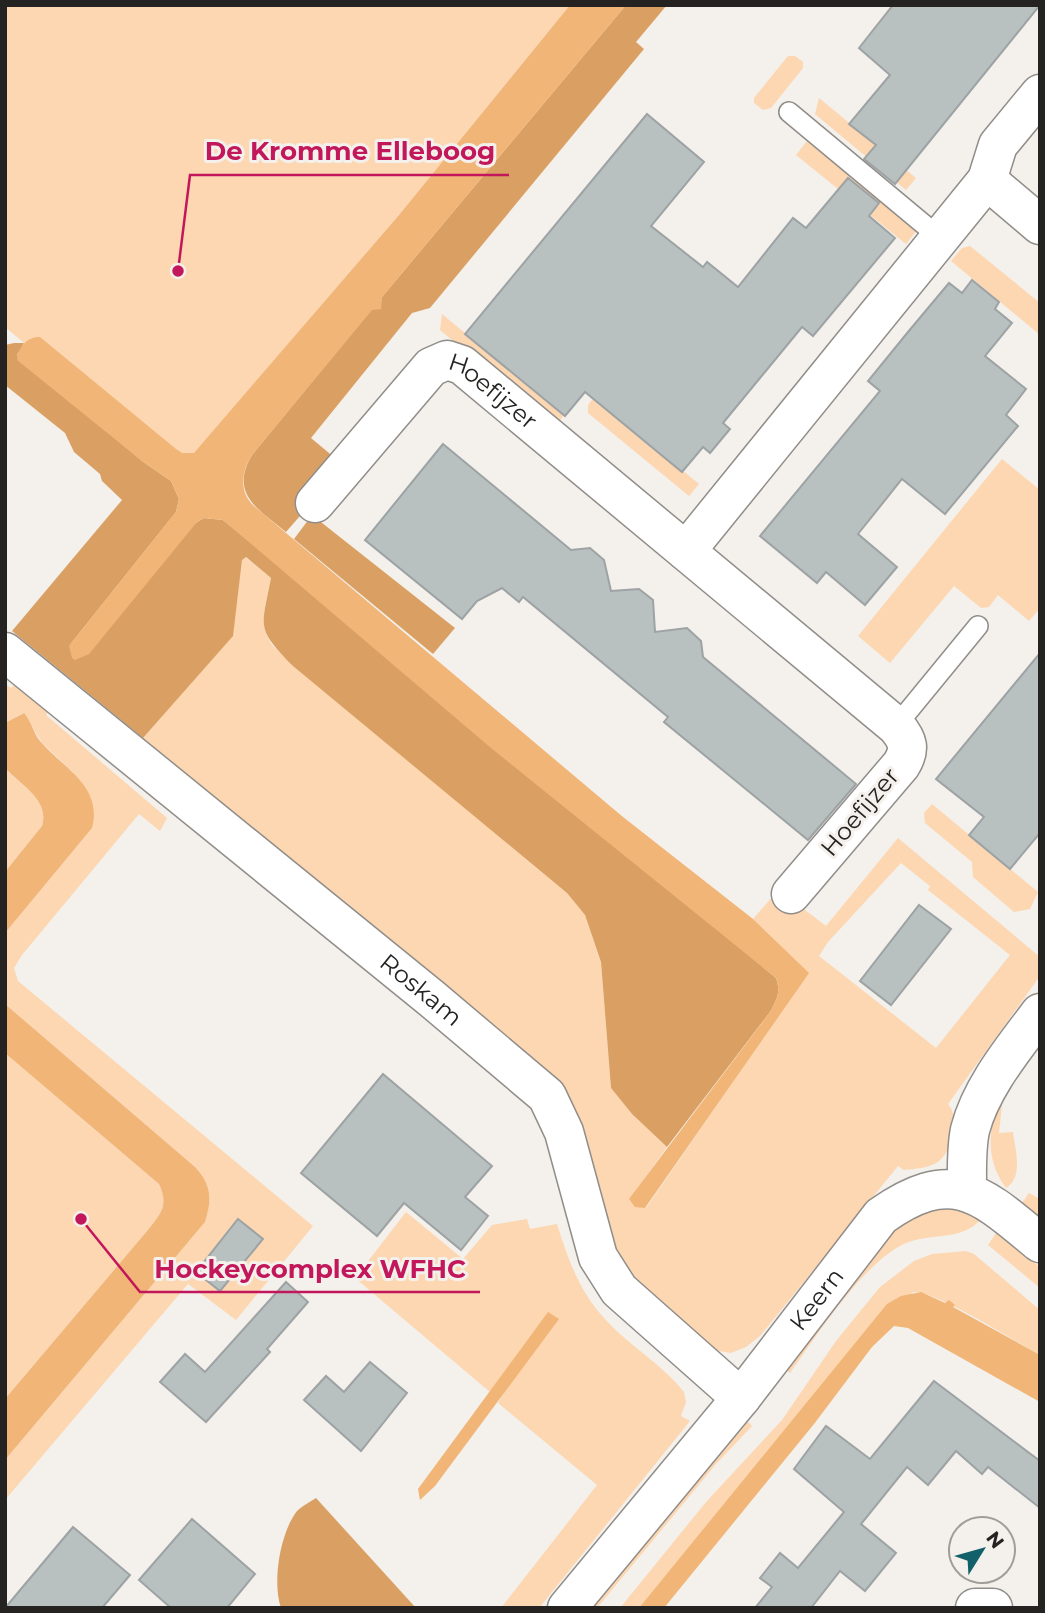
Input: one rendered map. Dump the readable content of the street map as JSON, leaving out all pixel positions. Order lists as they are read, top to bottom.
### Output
{
  "streets": {
    "street": ["Hoefijzer", "Roskam", "Keern"]
  },
  "crossings": [
    ["Roskam", "Keern"]
  ],
  "places": ["De Kromme Elleboog", "Hockeycomplex WFHC"],
  "north": "top right"
}
